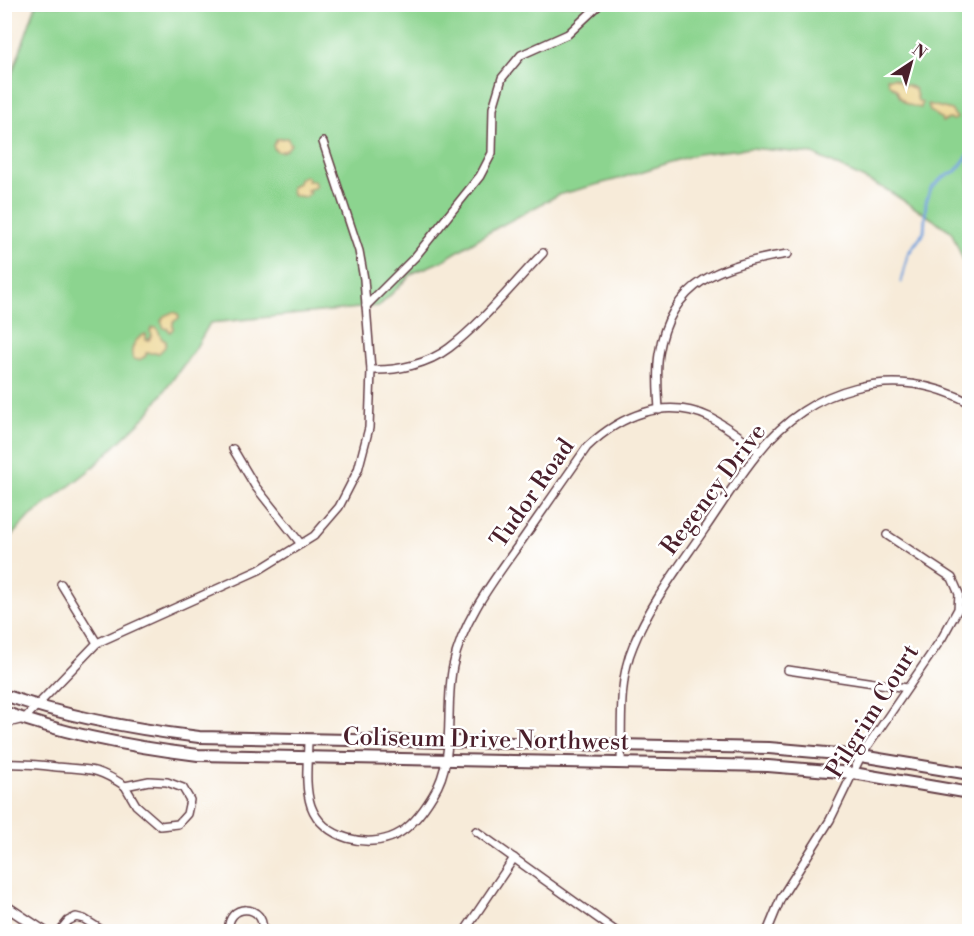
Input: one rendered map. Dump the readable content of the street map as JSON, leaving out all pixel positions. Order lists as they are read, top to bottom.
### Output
{
  "streets": {
    "main road": ["Coliseum Drive Northwest"],
    "street": ["Regency Drive", "Tudor Road", "Pilgrim Court"]
  },
  "crossings": [
    ["Regency Drive", "Tudor Road"],
    ["Regency Drive", "Coliseum Drive Northwest"],
    ["Tudor Road", "Coliseum Drive Northwest"],
    ["Pilgrim Court", "Coliseum Drive Northwest"]
  ],
  "north": "top right"
}
